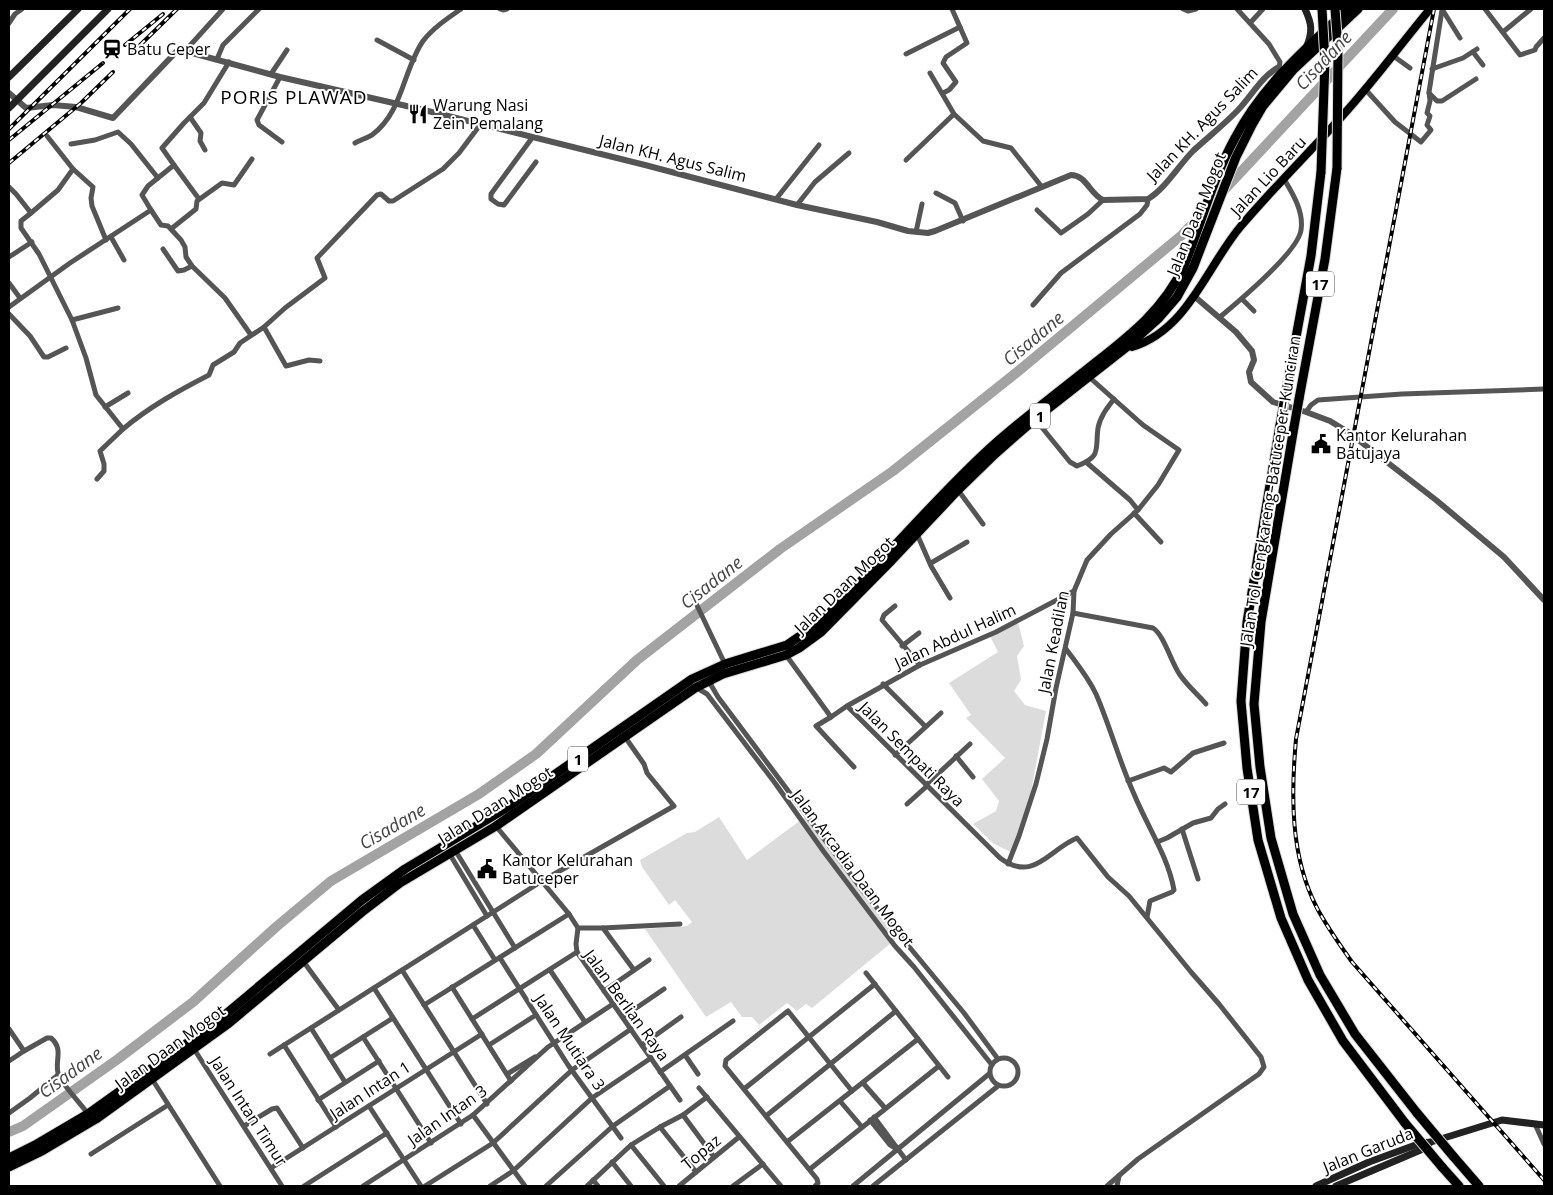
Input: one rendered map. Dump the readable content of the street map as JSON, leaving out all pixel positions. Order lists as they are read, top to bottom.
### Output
{
  "streets": {
    "highway": [
      "Jalan Daan Mogot",
      "17",
      "1",
      "Jalan Tol Cengkareng–Batuceper–Kunciran"
    ],
    "main road": ["Jalan Lio Baru", "Jalan Garuda"],
    "street": [
      "Jalan KH. Agus Salim",
      "Jalan Abdul Halim",
      "Jalan Keadilan",
      "Jalan Sempati Raya",
      "Jalan Arcadia Daan Mogot",
      "Jalan Berlian Raya",
      "Jalan Mutiara 3",
      "Jalan Intan 1",
      "Jalan Intan Timur",
      "Jalan Intan 3",
      "Topaz"
    ]
  },
  "crossings": [
    ["Jalan KH. Agus Salim", "Jalan Daan Mogot"],
    ["Jalan Lio Baru", "Jalan Daan Mogot"],
    ["Jalan Daan Mogot", "Jalan Keadilan"],
    ["Jalan Daan Mogot", "Jalan Arcadia Daan Mogot"],
    ["Jalan Daan Mogot", "Jalan Intan Timur"],
    ["Jalan Abdul Halim", "Jalan Keadilan"],
    ["Jalan Abdul Halim", "Jalan Sempati Raya"],
    ["Jalan Keadilan", "Jalan Sempati Raya"],
    ["Jalan Berlian Raya", "Jalan Mutiara 3"],
    ["Jalan Intan 1", "Jalan Intan Timur"]
  ],
  "districts": ["PORIS PLAWAD"],
  "water": ["Cisadane"],
  "places": {
    "station": ["Batu Ceper"],
    "restaurant": ["Warung Nasi Zein Pemalang"],
    "public building": ["Kantor Kelurahan Batujaya", "Kantor Kelurahan Batuceper"]
  }
}
